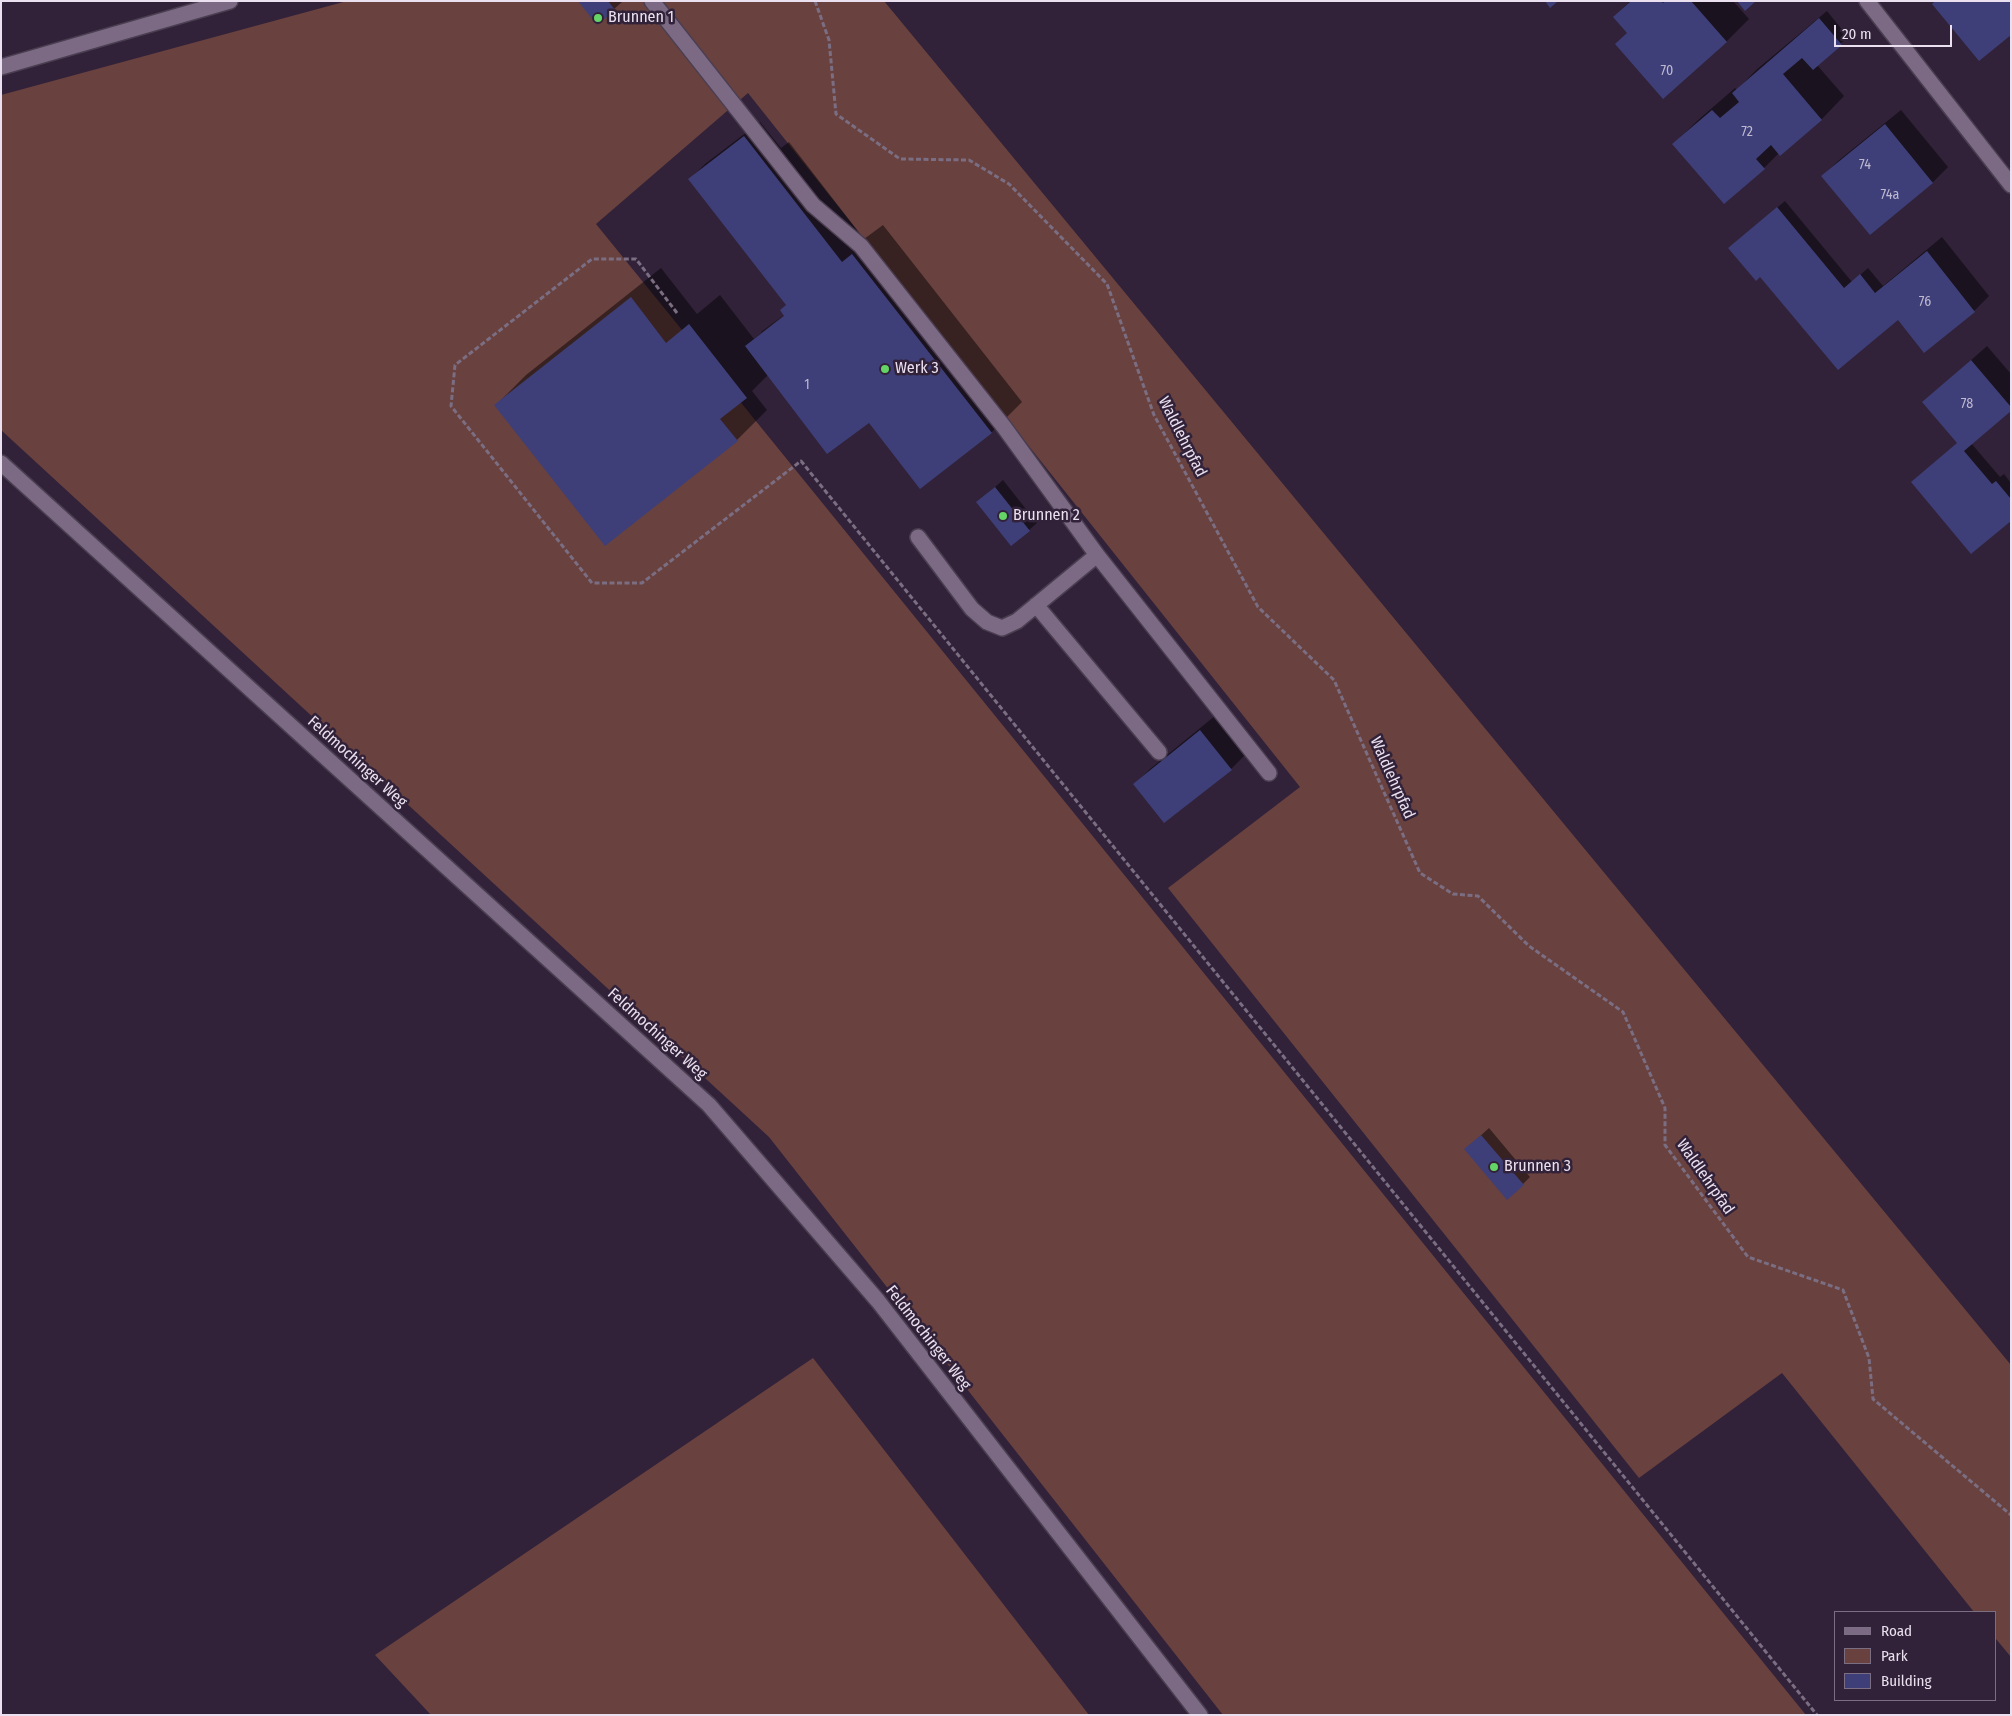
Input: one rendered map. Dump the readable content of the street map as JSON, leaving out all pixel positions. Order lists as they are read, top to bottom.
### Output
{
  "streets": {
    "street": ["Feldmochinger Weg"],
    "path": ["Waldlehrpfad"]
  },
  "places": [
    "Brunnen 1",
    "Werk 3",
    "Brunnen 2",
    "Brunnen 3"
  ],
  "house_numbers": [
    "70",
    "72",
    "74",
    "74a",
    "76",
    "1",
    "78"
  ],
  "legend": ["Road", "Park", "Building"],
  "scale_bar": "20 m"
}
